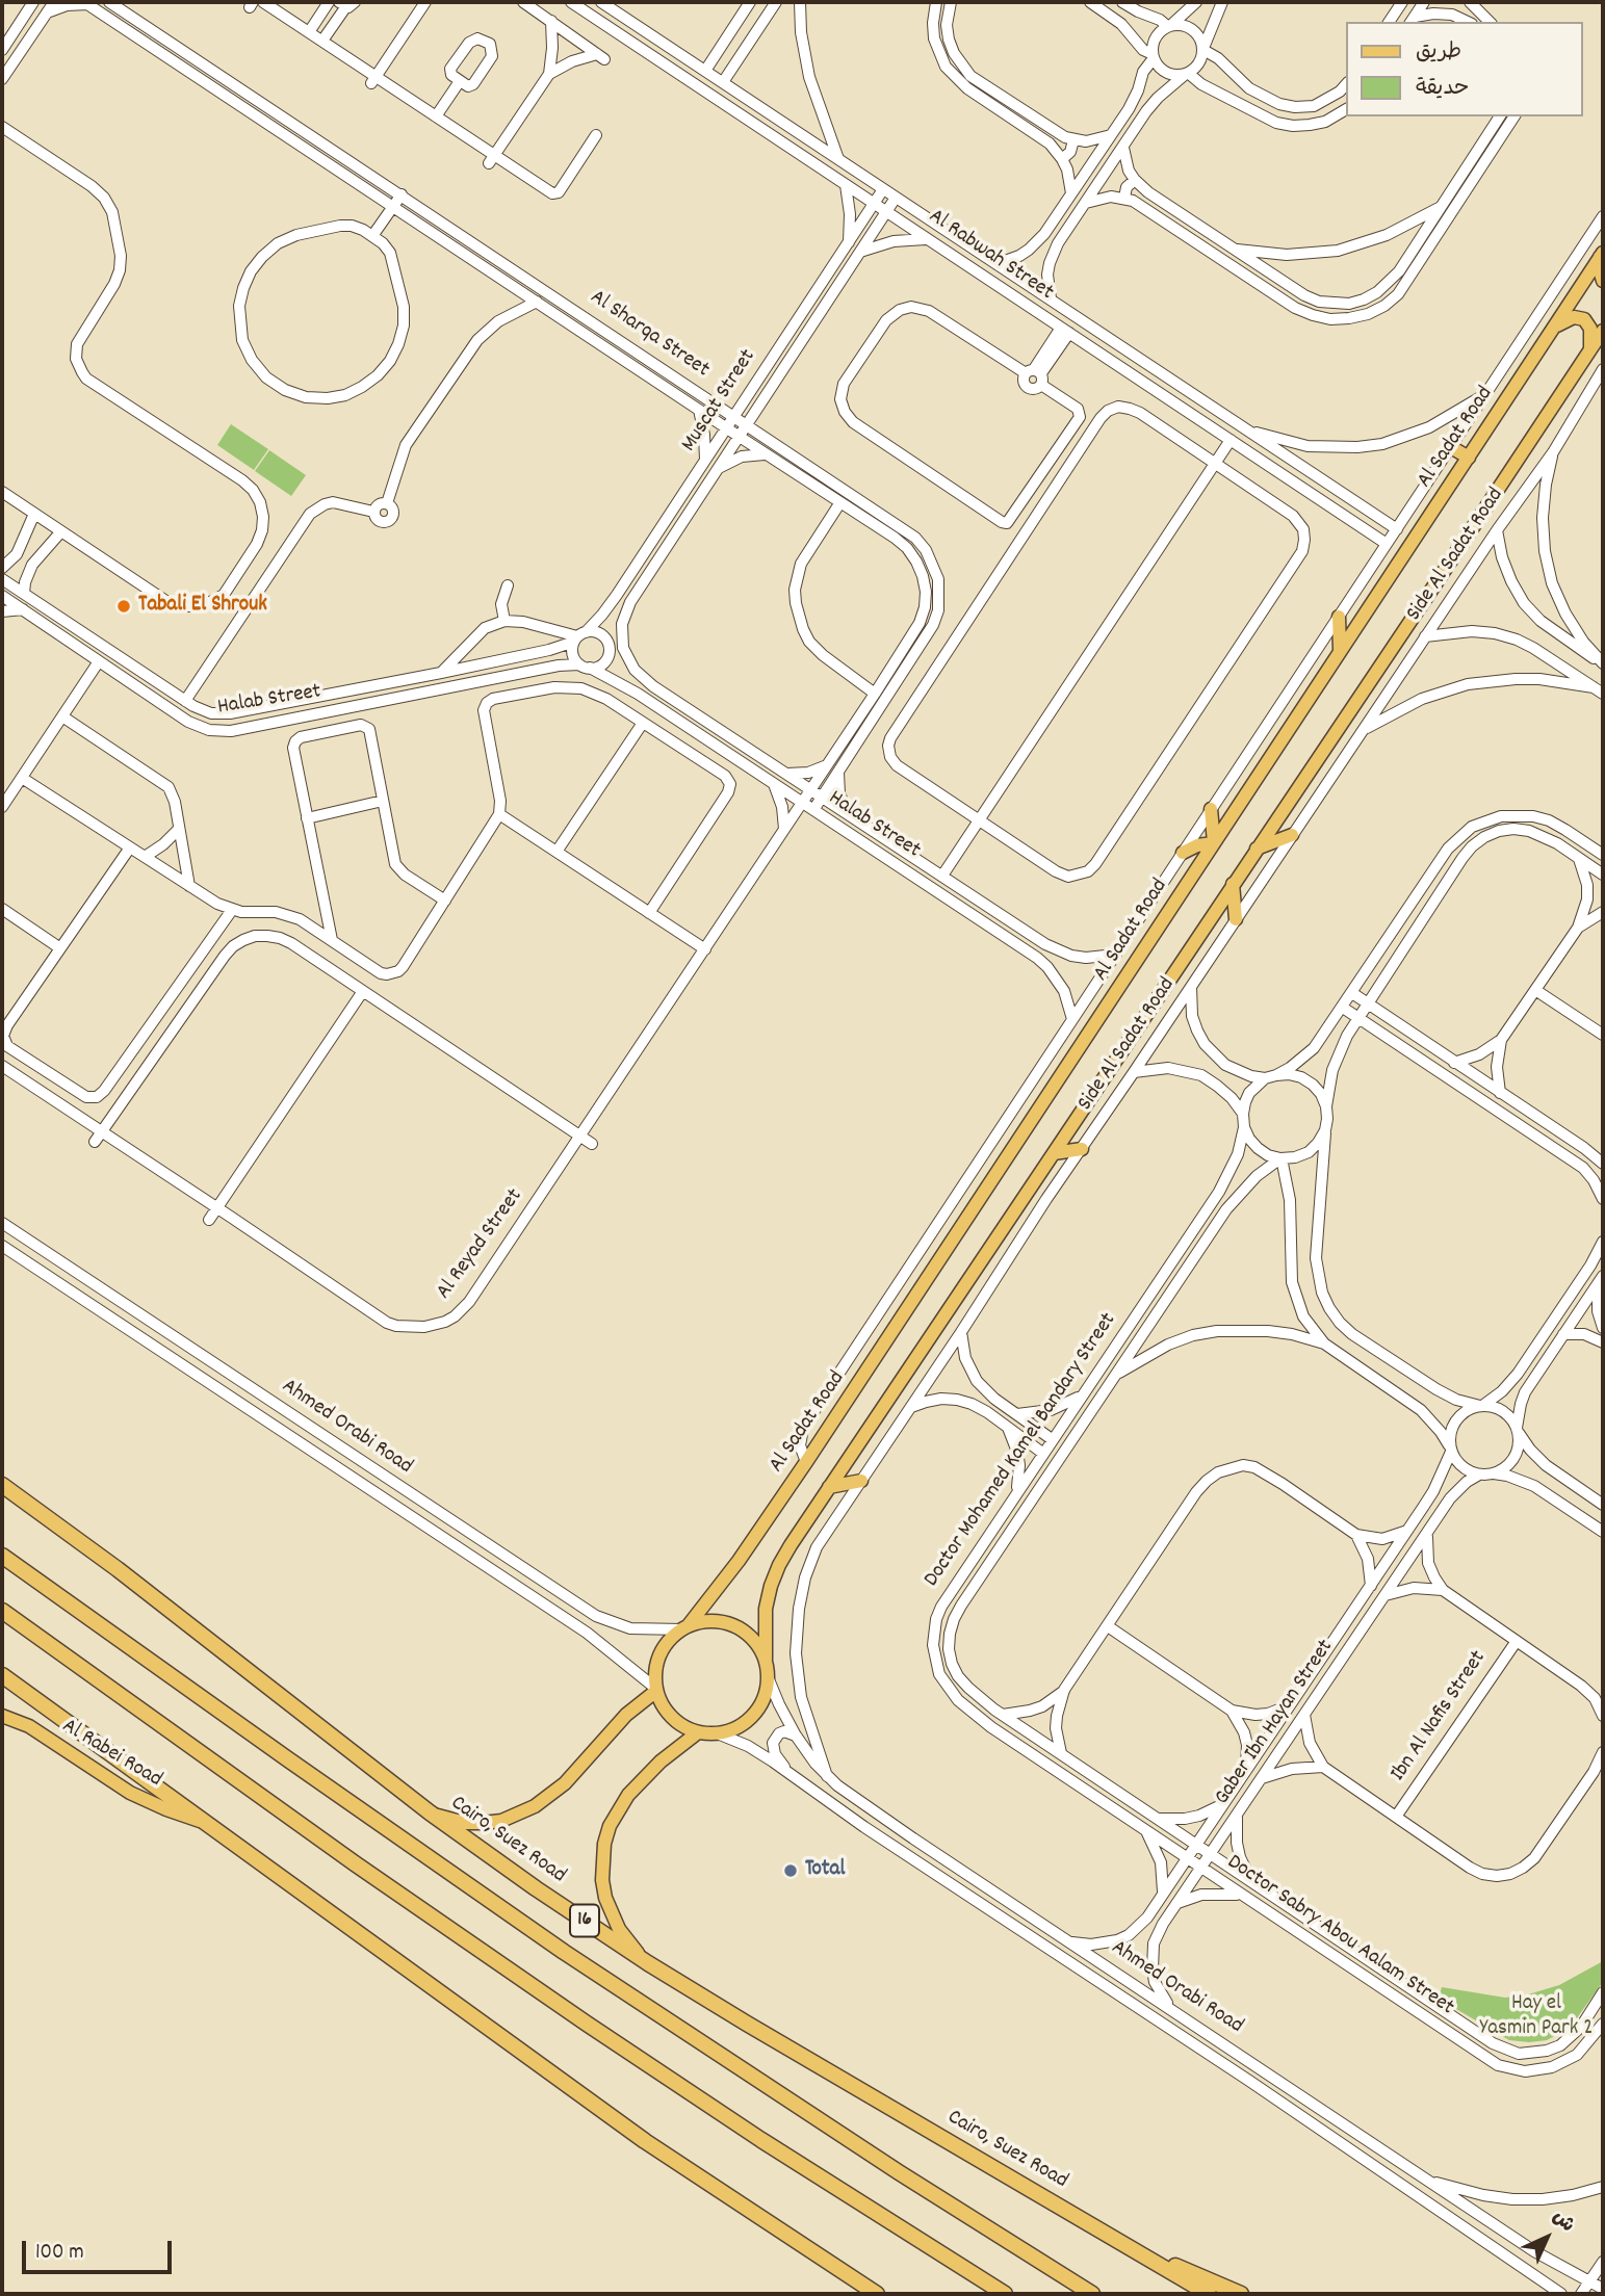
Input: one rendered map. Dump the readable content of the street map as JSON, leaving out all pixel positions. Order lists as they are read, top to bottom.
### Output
{
  "streets": {
    "highway": ["Cairo, Suez Road", "16"],
    "main road": ["Al Sadat Road", "Al Rabei Road"],
    "street": [
      "Al Rabwah Street",
      "Al Sharqa Street",
      "Muscat Street",
      "Side Al Sadat Road",
      "Halab Street",
      "Al Reyad Street",
      "Ahmed Orabi Road",
      "Doctor Mohamed Kamel Bandary Street",
      "Ibn Al Nafis Street",
      "Gaber Ibn Hayan Street",
      "Doctor Sabry Abou Aalam Street"
    ]
  },
  "crossings": [
    ["Al Rabwah Street", "Muscat Street"],
    ["Al Sharqa Street", "Muscat Street"],
    ["Al Sharqa Street", "Halab Street"],
    ["Al Sharqa Street", "Al Reyad Street"],
    ["Muscat Street", "Halab Street"],
    ["Al Sadat Road", "Ahmed Orabi Road"],
    ["Side Al Sadat Road", "Ahmed Orabi Road"],
    ["Halab Street", "Al Reyad Street"],
    ["Ahmed Orabi Road", "Gaber Ibn Hayan Street"],
    ["Doctor Mohamed Kamel Bandary Street", "Gaber Ibn Hayan Street"],
    ["Doctor Mohamed Kamel Bandary Street", "Doctor Sabry Abou Aalam Street"],
    ["Gaber Ibn Hayan Street", "Doctor Sabry Abou Aalam Street"]
  ],
  "parks": ["Hay el Yasmin Park 2"],
  "places": ["Tabali El Shrouk", "Total"],
  "legend": ["طريق", "حديقة"],
  "scale_bar": "100 m",
  "north": "top right"
}
